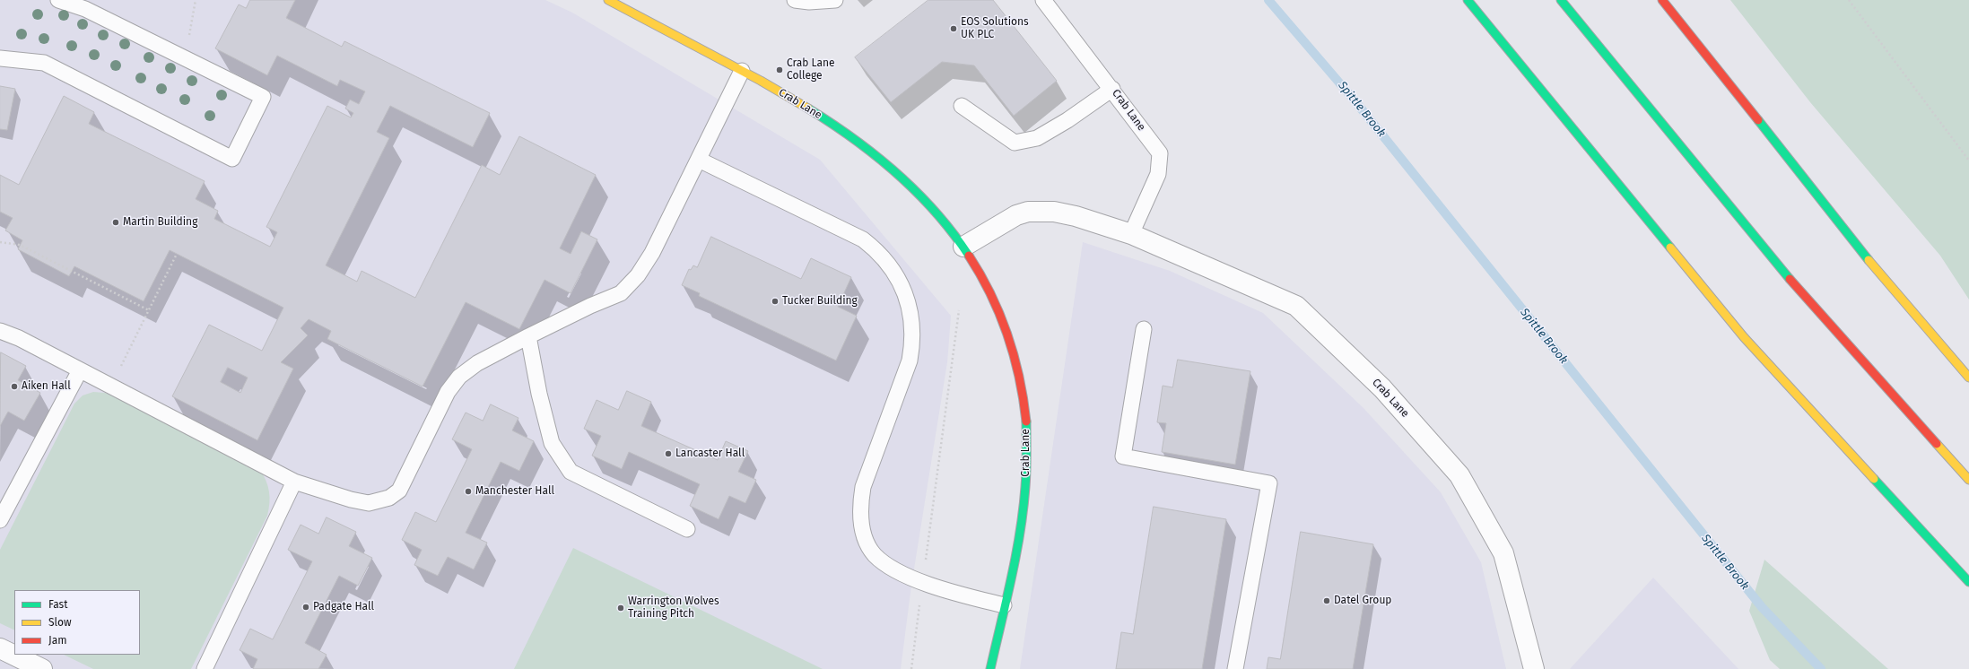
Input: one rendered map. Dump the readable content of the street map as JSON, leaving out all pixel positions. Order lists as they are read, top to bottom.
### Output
{
  "streets": {
    "main road": ["Crab Lane"]
  },
  "water": ["Spittle Brook"],
  "places": [
    "EOS Solutions UK PLC",
    "Crab Lane College",
    "Martin Building",
    "Tucker Building",
    "Aiken Hall",
    "Lancaster Hall",
    "Manchester Hall",
    "Datel Group",
    "Padgate Hall",
    "Warrington Wolves Training Pitch"
  ],
  "legend": ["Fast", "Slow", "Jam"]
}
